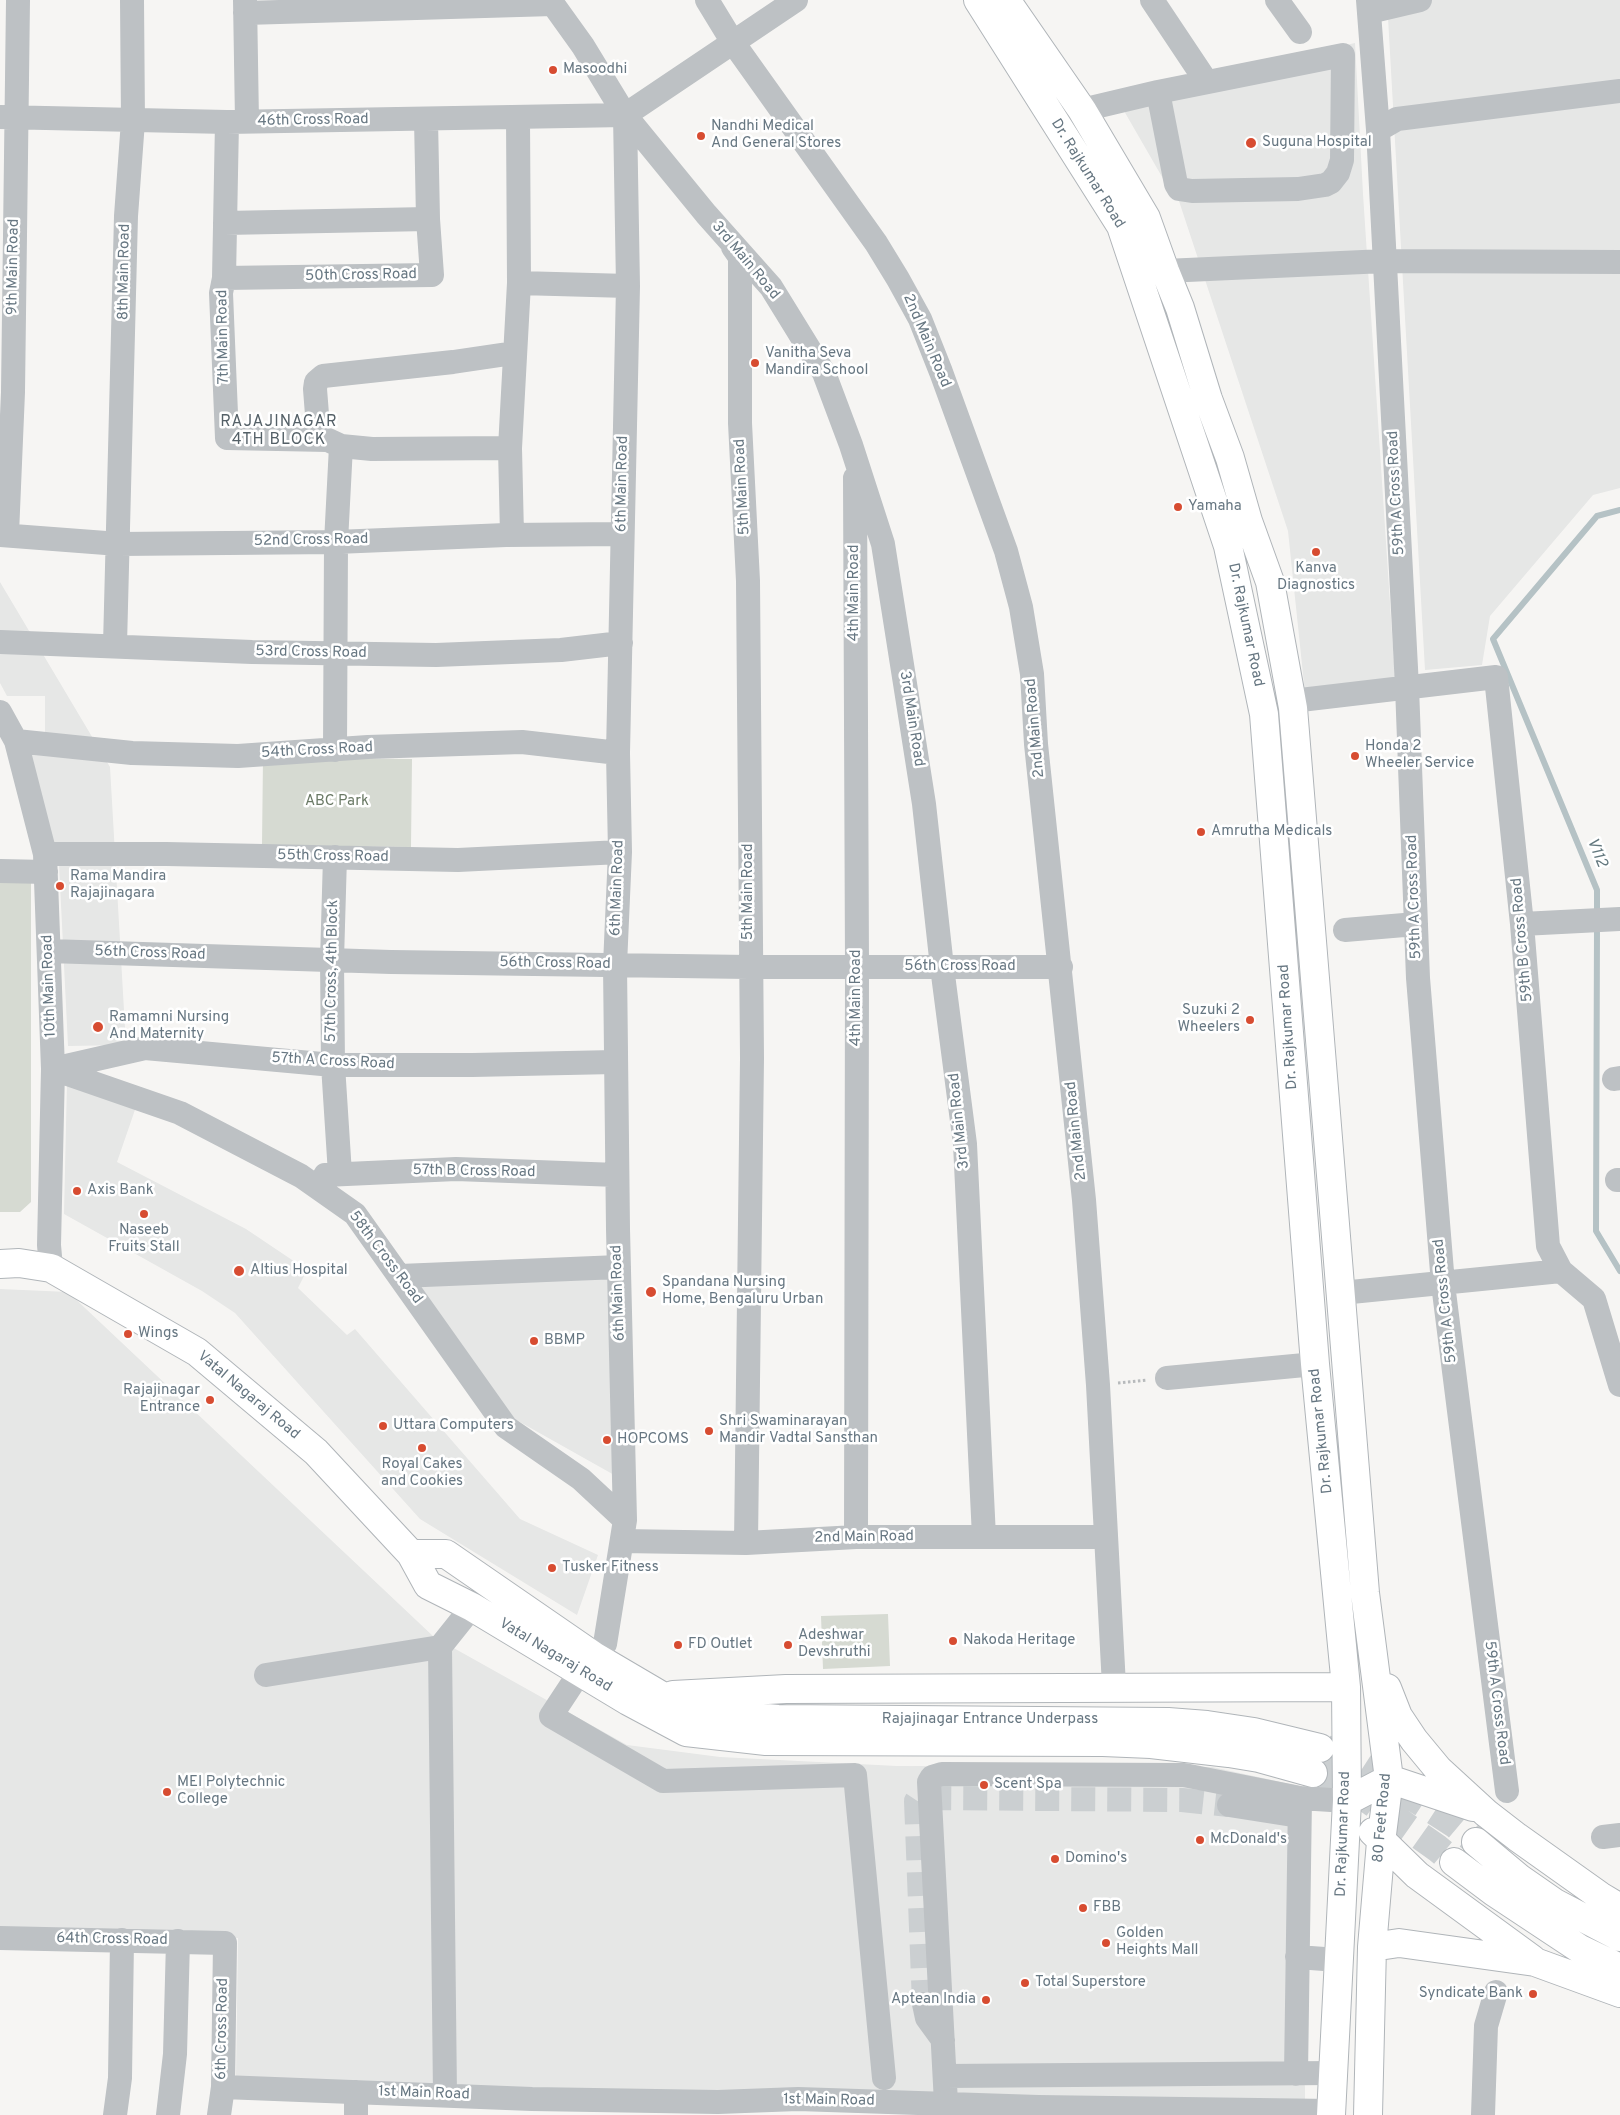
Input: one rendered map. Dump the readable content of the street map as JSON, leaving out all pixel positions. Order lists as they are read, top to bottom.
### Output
{
  "streets": {
    "main road": [
      "Dr. Rajkumar Road",
      "Vatal Nagaraj Road",
      "Rajajinagar Entrance Underpass",
      "80 Feet Road"
    ],
    "street": [
      "46th Cross Road",
      "3rd Main Road",
      "9th Main Road",
      "8th Main Road",
      "50th Cross Road",
      "7th Main Road",
      "2nd Main Road",
      "6th Main Road",
      "5th Main Road",
      "59th A Cross Road",
      "52nd Cross Road",
      "4th Main Road",
      "53rd Cross Road",
      "54th Cross Road",
      "55th Cross Road",
      "59th B Cross Road",
      "56th Cross Road",
      "57th Cross, 4th Block",
      "10th Main Road",
      "57th A Cross Road",
      "57th B Cross Road",
      "58th Cross Road",
      "64th Cross Road",
      "6th Cross Road",
      "1st Main Road"
    ]
  },
  "crossings": [
    ["46th Cross Road", "3rd Main Road"],
    ["46th Cross Road", "9th Main Road"],
    ["46th Cross Road", "8th Main Road"],
    ["46th Cross Road", "50th Cross Road"],
    ["46th Cross Road", "7th Main Road"],
    ["46th Cross Road", "6th Main Road"],
    ["Dr. Rajkumar Road", "59th B Cross Road"],
    ["Dr. Rajkumar Road", "80 Feet Road"],
    ["Dr. Rajkumar Road", "1st Main Road"],
    ["3rd Main Road", "2nd Main Road"],
    ["3rd Main Road", "6th Main Road"],
    ["3rd Main Road", "5th Main Road"],
    ["3rd Main Road", "4th Main Road"],
    ["3rd Main Road", "56th Cross Road"],
    ["9th Main Road", "52nd Cross Road"],
    ["8th Main Road", "52nd Cross Road"],
    ["8th Main Road", "53rd Cross Road"],
    ["50th Cross Road", "7th Main Road"],
    ["2nd Main Road", "6th Main Road"],
    ["2nd Main Road", "5th Main Road"],
    ["2nd Main Road", "4th Main Road"],
    ["2nd Main Road", "56th Cross Road"],
    ["2nd Main Road", "58th Cross Road"],
    ["6th Main Road", "52nd Cross Road"],
    ["6th Main Road", "53rd Cross Road"],
    ["6th Main Road", "54th Cross Road"],
    ["6th Main Road", "55th Cross Road"],
    ["6th Main Road", "56th Cross Road"],
    ["6th Main Road", "57th A Cross Road"],
    ["6th Main Road", "57th B Cross Road"],
    ["6th Main Road", "58th Cross Road"],
    ["6th Main Road", "Vatal Nagaraj Road"],
    ["5th Main Road", "56th Cross Road"],
    ["59th A Cross Road", "59th B Cross Road"],
    ["4th Main Road", "56th Cross Road"],
    ["54th Cross Road", "10th Main Road"],
    ["55th Cross Road", "57th Cross, 4th Block"],
    ["55th Cross Road", "10th Main Road"],
    ["56th Cross Road", "57th Cross, 4th Block"],
    ["56th Cross Road", "10th Main Road"],
    ["57th Cross, 4th Block", "57th A Cross Road"],
    ["57th Cross, 4th Block", "57th B Cross Road"],
    ["10th Main Road", "57th A Cross Road"],
    ["10th Main Road", "58th Cross Road"],
    ["10th Main Road", "Vatal Nagaraj Road"],
    ["57th A Cross Road", "58th Cross Road"],
    ["57th B Cross Road", "58th Cross Road"],
    ["Vatal Nagaraj Road", "Rajajinagar Entrance Underpass"],
    ["64th Cross Road", "6th Cross Road"],
    ["6th Cross Road", "1st Main Road"]
  ],
  "districts": ["RAJAJINAGAR 4TH BLOCK"],
  "water": ["V112"],
  "parks": ["ABC Park"],
  "places": [
    "Masoodhi",
    "Nandhi Medical And General Stores",
    "Suguna Hospital",
    "Vanitha Seva Mandira School",
    "Yamaha",
    "Kanva Diagnostics",
    "Honda 2 Wheeler Service",
    "Amrutha Medicals",
    "Rama Mandira Rajajinagara",
    "Suzuki 2 Wheelers",
    "Ramamni Nursing And Maternity",
    "Axis Bank",
    "Naseeb Fruits Stall",
    "Altius Hospital",
    "Spandana Nursing Home, Bengaluru Urban",
    "Wings",
    "BBMP",
    "Rajajinagar Entrance",
    "Uttara Computers",
    "Shri Swaminarayan Mandir Vadtal Sansthan",
    "HOPCOMS",
    "Royal Cakes and Cookies",
    "Tusker Fitness",
    "Nakoda Heritage",
    "FD Outlet",
    "Adeshwar Devshruthi",
    "Scent Spa",
    "MEI Polytechnic College",
    "McDonald's",
    "Domino's",
    "FBB",
    "Golden Heights Mall",
    "Total Superstore",
    "Syndicate Bank",
    "Aptean India"
  ]
}
